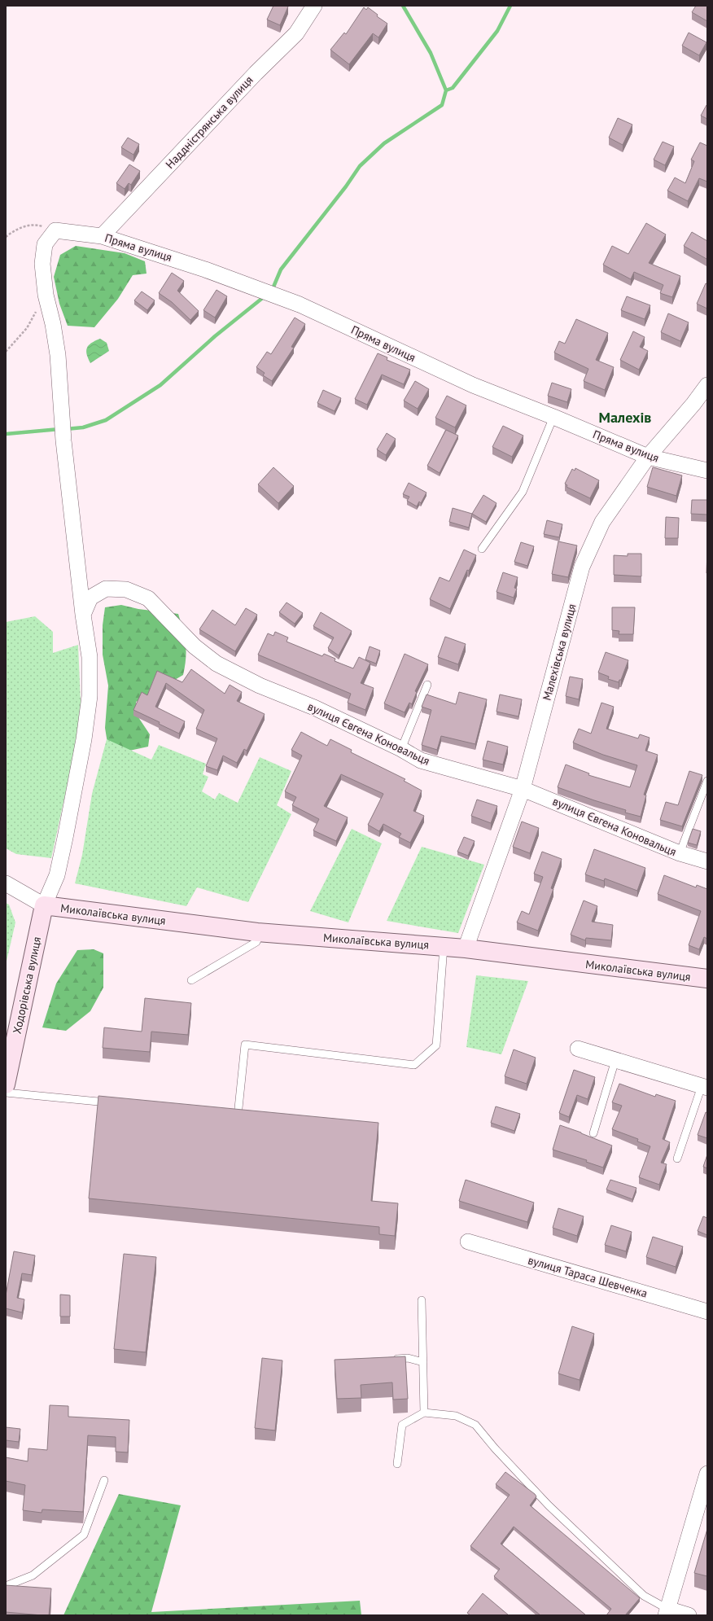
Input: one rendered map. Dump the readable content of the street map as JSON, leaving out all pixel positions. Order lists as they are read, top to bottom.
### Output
{
  "streets": {
    "main road": ["Миколаївська вулиця", "Ходорівська вулиця"],
    "street": [
      "Наддністрянська вулиця",
      "Пряма вулиця",
      "Малехівська вулиця",
      "вулиця Євгена Коновальця",
      "вулиця Тараса Шевченка"
    ]
  },
  "crossings": [
    ["Наддністрянська вулиця", "Пряма вулиця"],
    ["Пряма вулиця", "Малехівська вулиця"],
    ["Малехівська вулиця", "вулиця Євгена Коновальця"],
    ["Малехівська вулиця", "Миколаївська вулиця"],
    ["Миколаївська вулиця", "Ходорівська вулиця"]
  ],
  "districts": ["Малехів"]
}
